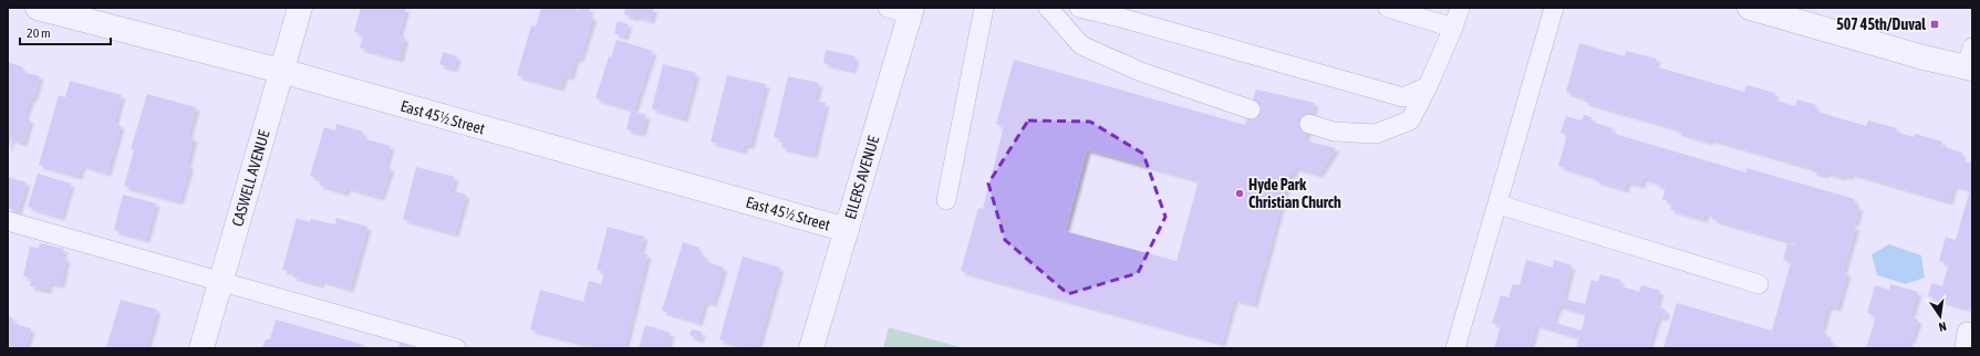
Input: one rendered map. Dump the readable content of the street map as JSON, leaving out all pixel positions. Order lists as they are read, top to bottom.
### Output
{
  "streets": {
    "street": ["East 45½ Street", "CASWELL AVENUE", "EILERS AVENUE"]
  },
  "crossings": [
    ["East 45½ Street", "CASWELL AVENUE"],
    ["East 45½ Street", "EILERS AVENUE"]
  ],
  "places": {
    "transit": ["507 45th/Duval"],
    "other": ["Hyde Park Christian Church"]
  },
  "scale_bar": "20 m",
  "north": "bottom"
}
